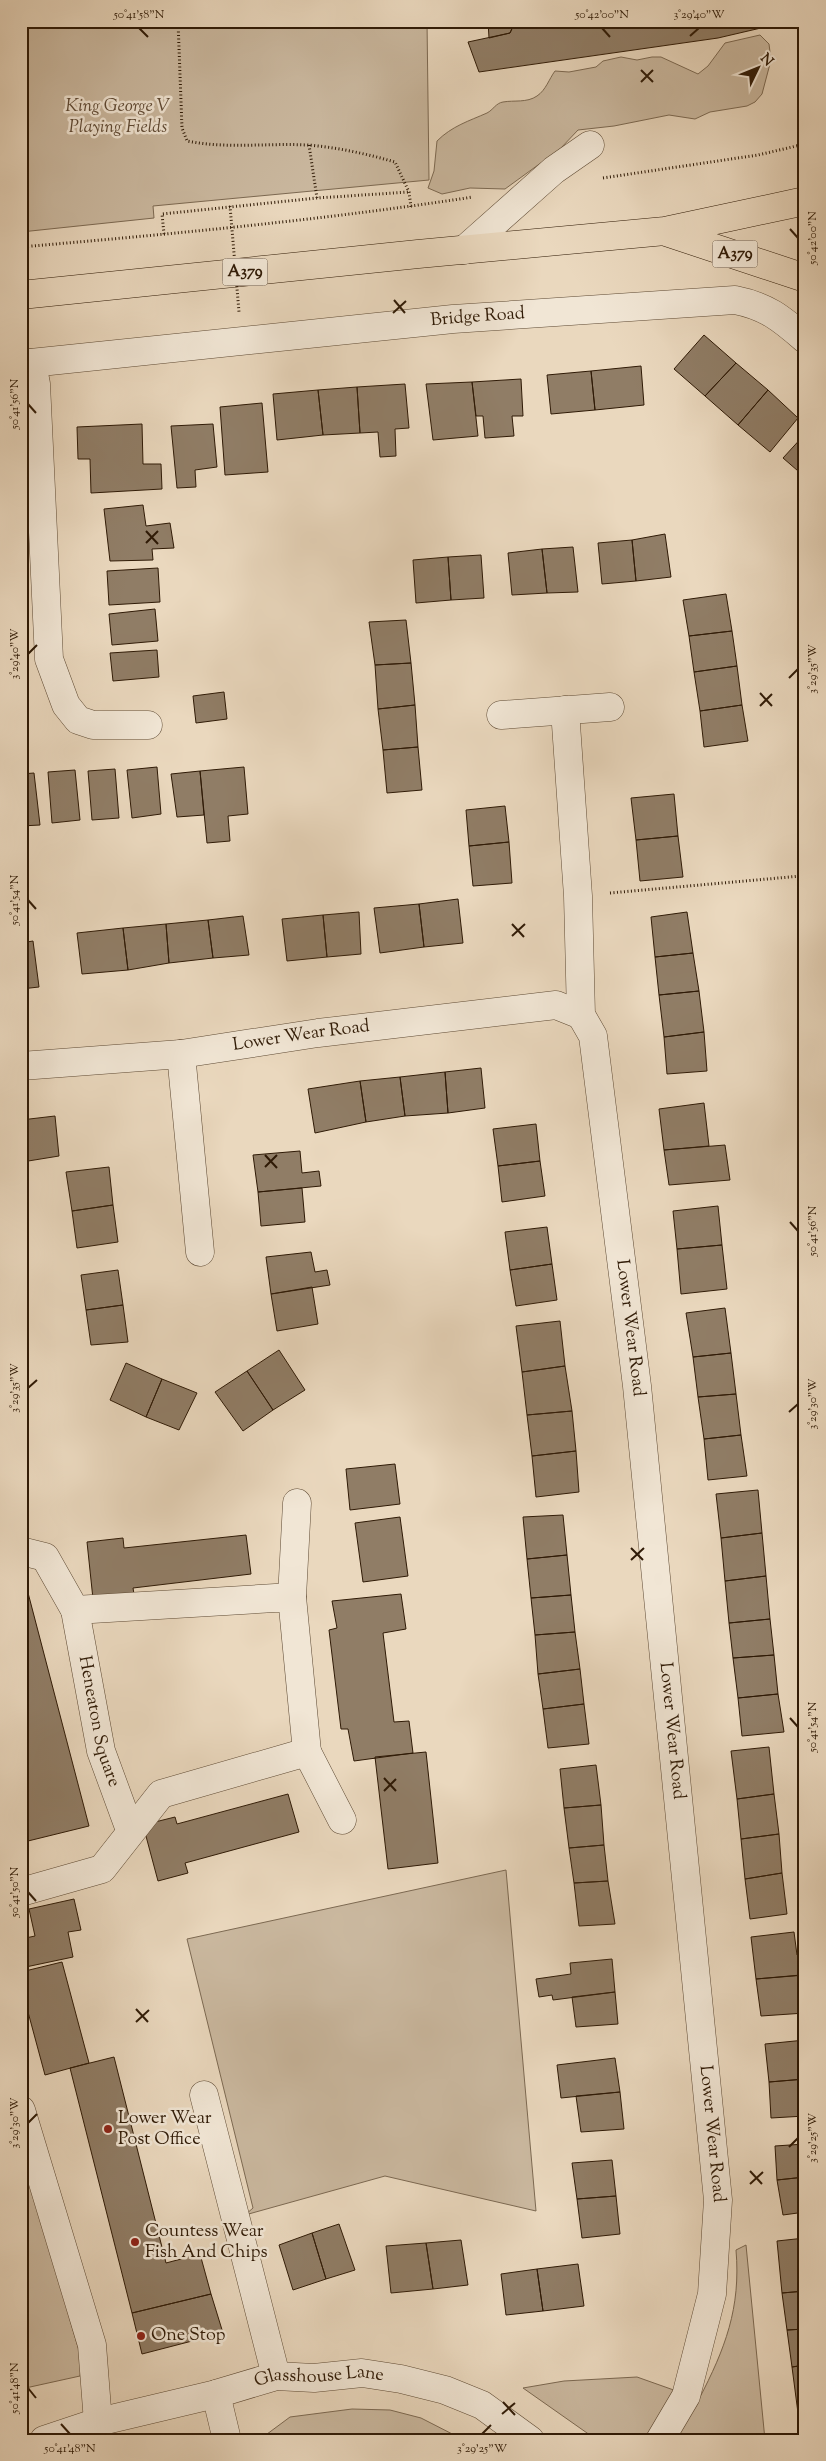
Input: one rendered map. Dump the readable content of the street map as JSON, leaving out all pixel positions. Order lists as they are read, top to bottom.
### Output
{
  "streets": {
    "main road": ["A379"],
    "street": [
      "Bridge Road",
      "Lower Wear Road",
      "Heneaton Square",
      "Glasshouse Lane"
    ]
  },
  "parks": ["King George V Playing Fields"],
  "places": ["Lower Wear Post Office", "Countess Wear Fish And Chips", "One Stop"],
  "north": "top right",
  "coordinates": [
    "50°41'58\"N",
    "50°42'00\"N",
    "3°29'40\"W",
    "50°41'56\"N",
    "3°29'35\"W",
    "50°41'54\"N",
    "3°29'30\"W",
    "50°41'50\"N",
    "3°29'25\"W",
    "50°41'48\"N"
  ]
}
